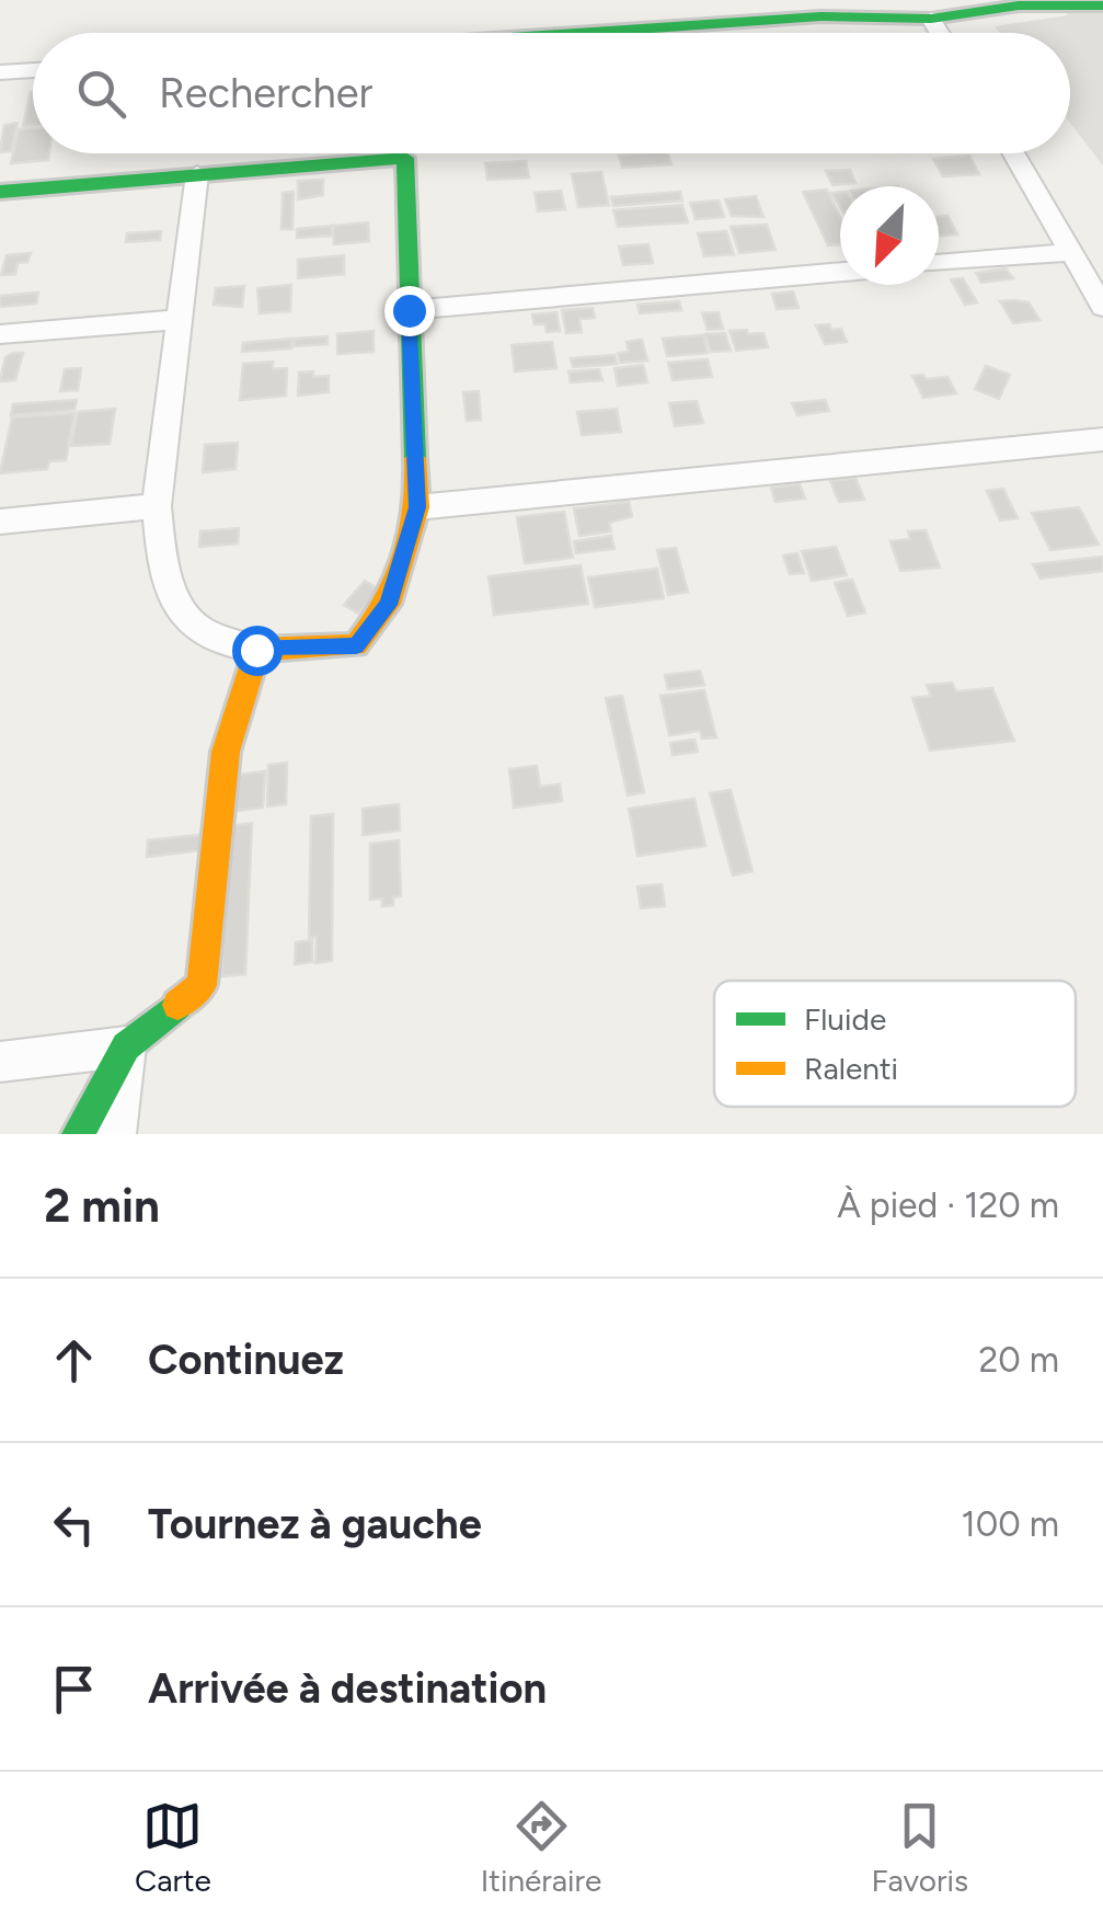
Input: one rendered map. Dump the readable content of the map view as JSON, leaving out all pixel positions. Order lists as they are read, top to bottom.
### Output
{
  "legend": ["Fluide", "Ralenti"],
  "north": "bottom left",
  "page": {
    "search": "Rechercher",
    "heading": ["2 min", "À pied · 120 m"],
    "list": [
      ["Continuez", "20 m"],
      ["Tournez à gauche", "100 m"],
      "Arrivée à destination"
    ],
    "nav": ["Carte", "Itinéraire", "Favoris"]
  }
}
